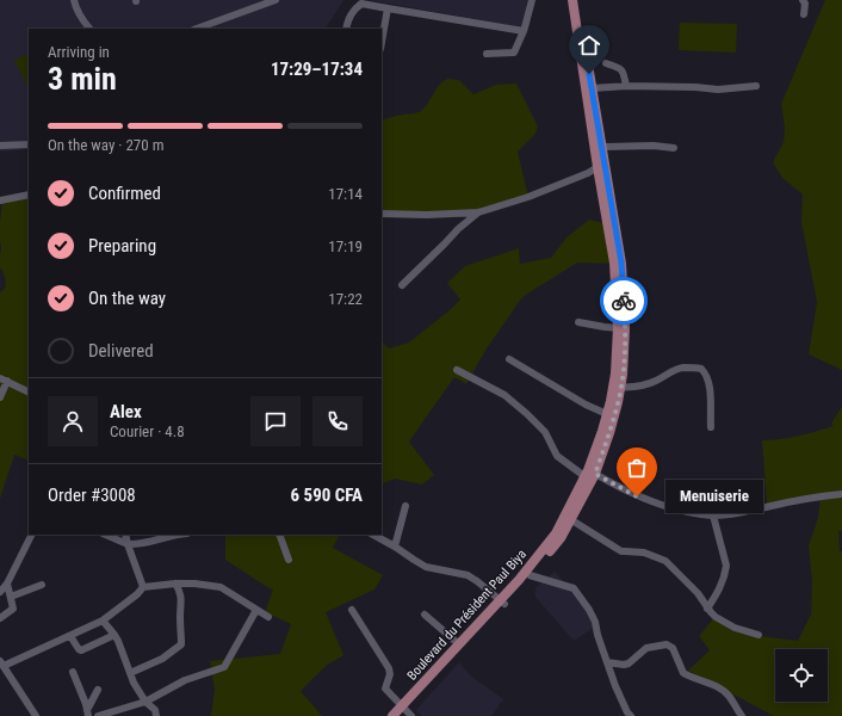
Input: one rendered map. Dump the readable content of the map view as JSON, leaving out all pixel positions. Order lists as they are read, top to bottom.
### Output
{
  "streets": {
    "main road": ["Boulevard du Président Paul Biya"]
  },
  "places": ["Menuiserie"],
  "page": {
    "heading": ["3 min", "Arriving in", "17:29–17:34"],
    "panel": [
      "Alex",
      "Courier · 4.8",
      "Order #3008",
      "6 590 CFA"
    ],
    "bar": "On the way · 270 m",
    "list": [
      ["Confirmed", "17:14"],
      ["Preparing", "17:19"],
      ["On the way", "17:22"],
      "Delivered"
    ],
    "bubble": "Menuiserie"
  }
}
